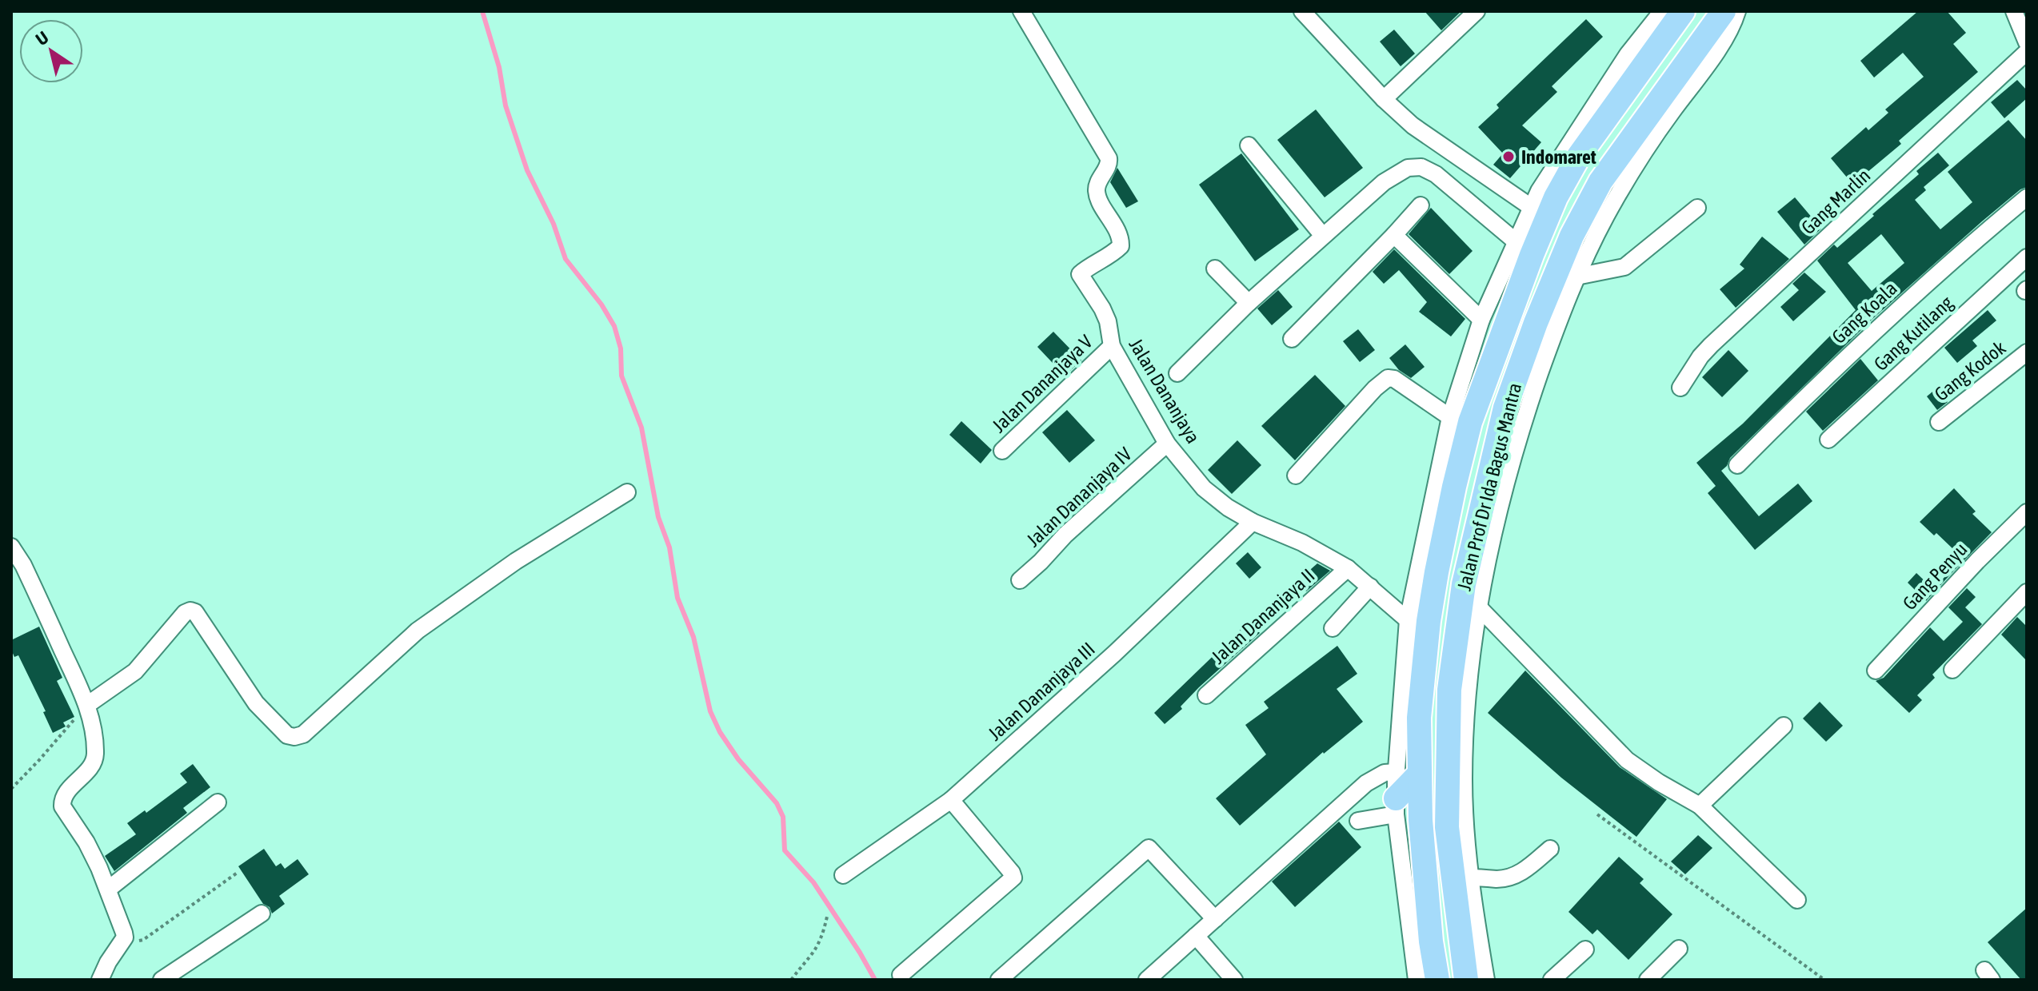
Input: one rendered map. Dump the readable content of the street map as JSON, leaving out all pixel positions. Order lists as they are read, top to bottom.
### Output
{
  "streets": {
    "highway": ["Jalan Prof Dr Ida Bagus Mantra"],
    "street": [
      "Gang Marlin",
      "Gang Koala",
      "Gang Kutilang",
      "Gang Kodok",
      "Jalan Dananjaya V",
      "Jalan Dananjaya",
      "Jalan Dananjaya IV",
      "Gang Penyu",
      "Jalan Dananjaya II",
      "Jalan Dananjaya III"
    ]
  },
  "crossings": [
    ["Jalan Dananjaya V", "Jalan Dananjaya"],
    ["Jalan Dananjaya", "Jalan Dananjaya IV"],
    ["Jalan Dananjaya", "Jalan Dananjaya II"],
    ["Jalan Dananjaya", "Jalan Dananjaya III"]
  ],
  "places": ["Indomaret"],
  "north": "top left"
}
